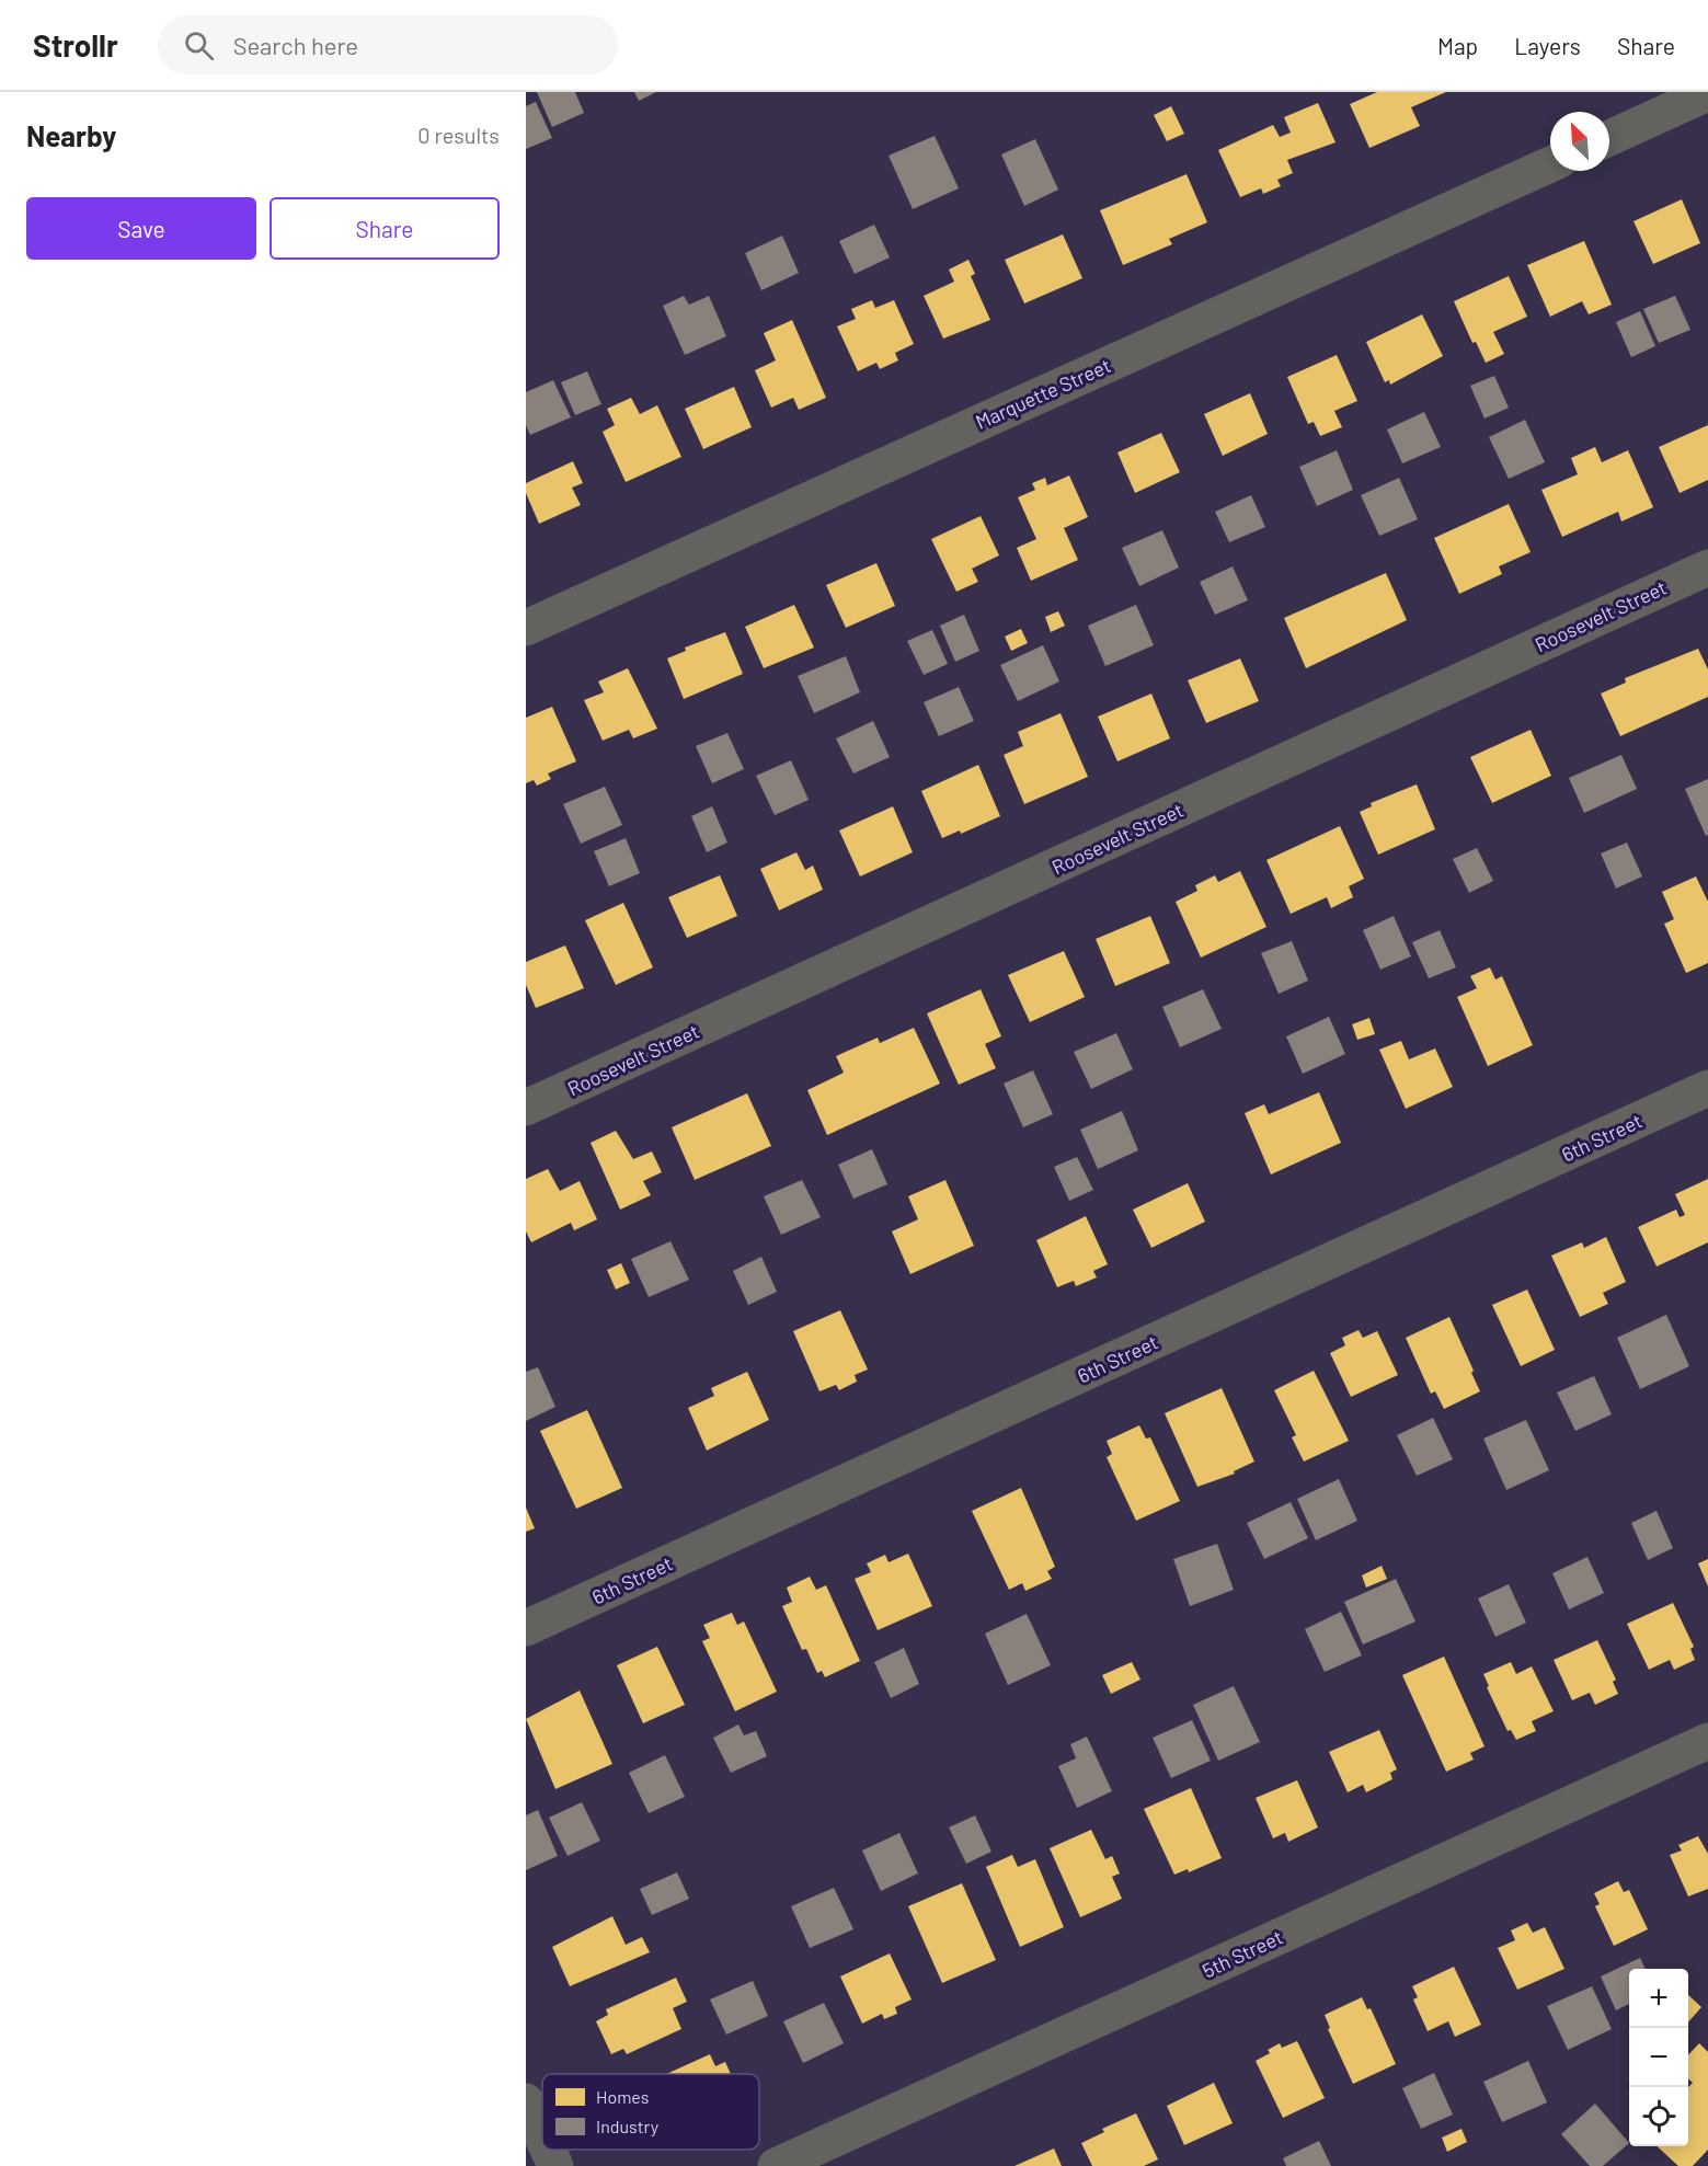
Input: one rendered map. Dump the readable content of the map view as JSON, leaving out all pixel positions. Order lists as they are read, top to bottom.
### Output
{
  "streets": {
    "street": [
      "Marquette Street",
      "Roosevelt Street",
      "6th Street",
      "5th Street"
    ]
  },
  "legend": ["Homes", "Industry"],
  "north": "top left",
  "page": {
    "header": "Strollr",
    "search": "Search here",
    "nav": ["Map", "Layers", "Share"],
    "heading": ["Nearby", "0 results"],
    "buttons": ["Save", "Share"],
    "map_buttons": ["+", "−"]
  }
}
